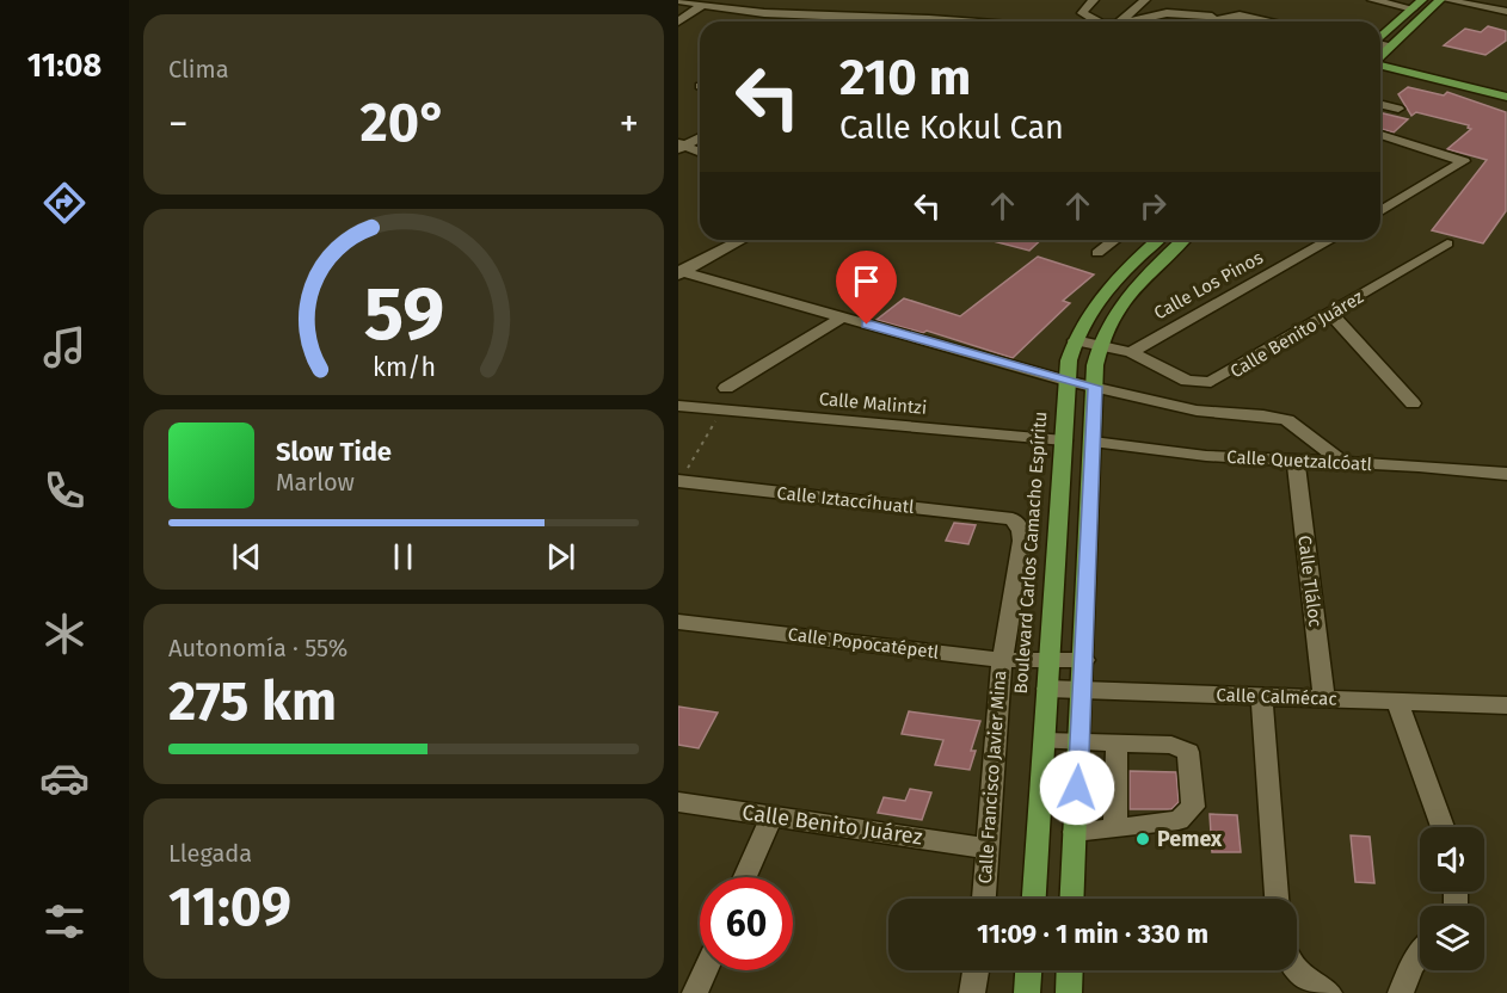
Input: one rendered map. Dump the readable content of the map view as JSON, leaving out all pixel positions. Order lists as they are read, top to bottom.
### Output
{
  "streets": {
    "main road": ["Boulevard Carlos Camacho Espíritu"],
    "street": [
      "Calle Los Pinos",
      "Calle Benito Juárez",
      "Calle Malintzi",
      "Calle Quetzalcóatl",
      "Calle Iztaccíhuatl",
      "Calle Tláloc",
      "Calle Popocatépetl",
      "Calle Calmécac",
      "Calle Francisco Javier Mina"
    ]
  },
  "crossings": [
    ["Calle Los Pinos", "Calle Benito Juárez"],
    ["Calle Benito Juárez", "Boulevard Carlos Camacho Espíritu"],
    ["Calle Benito Juárez", "Calle Francisco Javier Mina"],
    ["Calle Malintzi", "Boulevard Carlos Camacho Espíritu"],
    ["Calle Quetzalcóatl", "Calle Tláloc"],
    ["Calle Iztaccíhuatl", "Calle Francisco Javier Mina"],
    ["Boulevard Carlos Camacho Espíritu", "Calle Popocatépetl"],
    ["Boulevard Carlos Camacho Espíritu", "Calle Calmécac"],
    ["Calle Tláloc", "Calle Calmécac"],
    ["Calle Popocatépetl", "Calle Francisco Javier Mina"]
  ],
  "places": ["Pemex"],
  "page": {
    "tabs": "11:08",
    "tile": [
      "Clima",
      ["Autonomía · 55%", "275 km"],
      ["Llegada", "11:09"]
    ],
    "turn": ["210 m", "Calle Kokul Can"],
    "heat": ["−", "20°", "+"],
    "song": ["Slow Tide", "Marlow"],
    "limit": "60",
    "trip": "11:09 · 1 min · 330 m",
    "gauge": ["59", "km/h"]
  }
}
